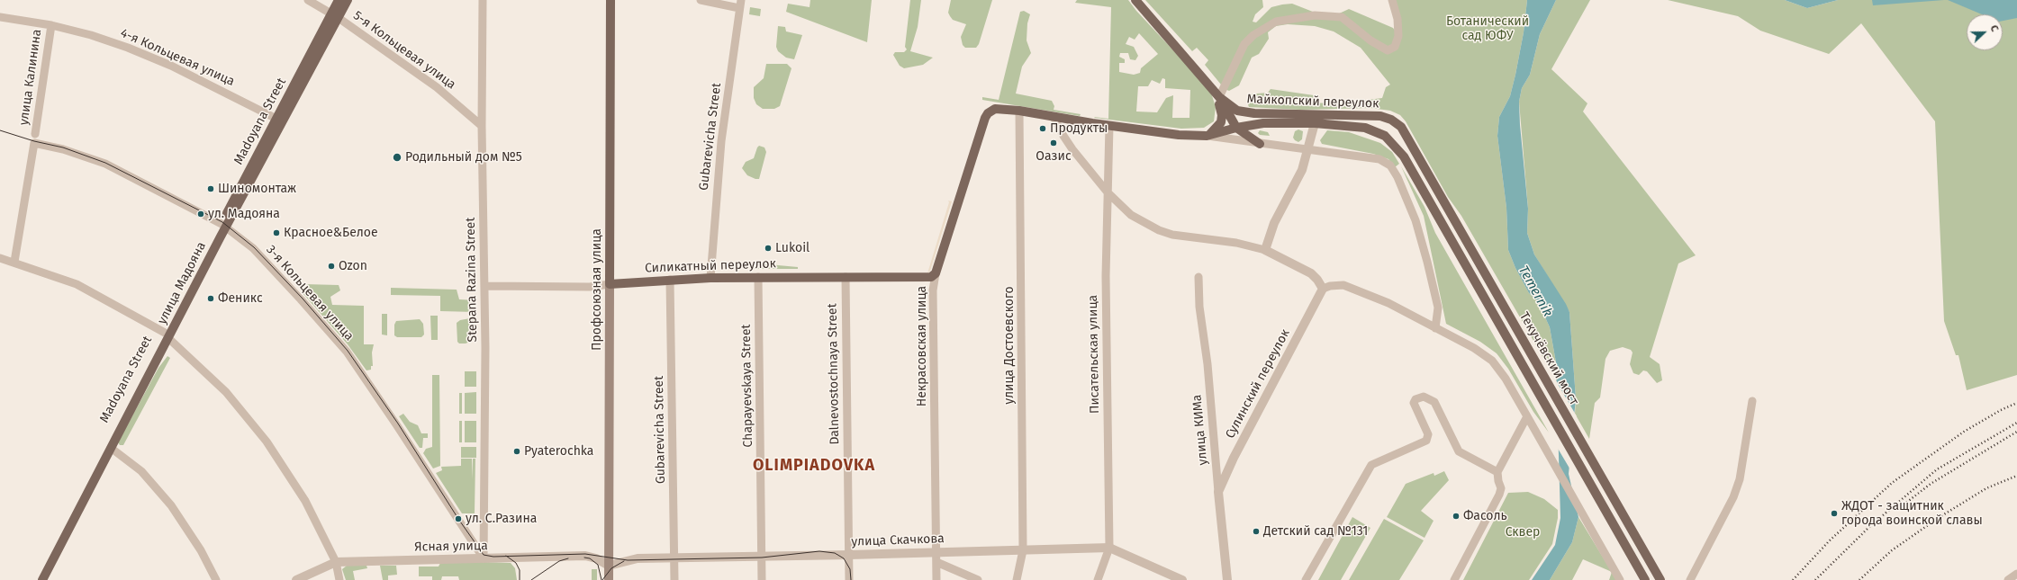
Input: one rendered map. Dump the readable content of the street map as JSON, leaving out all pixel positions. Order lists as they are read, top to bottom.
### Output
{
  "streets": {
    "main road": [
      "Майкопский переулок",
      "Madoyana Street",
      "Силикатный переулок",
      "улица Мадояна",
      "Профсоюзная улица",
      "Некрасовская улица",
      "Текучёвский мост"
    ],
    "street": [
      "5-я Кольцевая улица",
      "4-я Кольцевая улица",
      "улица Калинина",
      "Gubarevicha Street",
      "Stepana Razina Street",
      "3-я Кольцевая улица",
      "улица Достоевского",
      "Писательская улица",
      "Dalnevostochnaya Street",
      "Сулинский переулок",
      "Chapayevskaya Street",
      "улица КИМа",
      "улица Скачкова",
      "Ясная улица"
    ]
  },
  "crossings": [
    ["5-я Кольцевая улица", "Madoyana Street"],
    ["5-я Кольцевая улица", "Stepana Razina Street"],
    ["4-я Кольцевая улица", "улица Калинина"],
    ["4-я Кольцевая улица", "Madoyana Street"],
    ["улица Калинина", "3-я Кольцевая улица"],
    ["Майкопский переулок", "улица Достоевского"],
    ["Майкопский переулок", "Некрасовская улица"],
    ["Майкопский переулок", "Писательская улица"],
    ["Майкопский переулок", "Текучёвский мост"],
    ["Madoyana Street", "улица Мадояна"],
    ["Madoyana Street", "3-я Кольцевая улица"],
    ["Gubarevicha Street", "Силикатный переулок"],
    ["Gubarevicha Street", "улица Скачкова"],
    ["Силикатный переулок", "Stepana Razina Street"],
    ["Силикатный переулок", "Профсоюзная улица"],
    ["Силикатный переулок", "Некрасовская улица"],
    ["Силикатный переулок", "Dalnevostochnaya Street"],
    ["Силикатный переулок", "Chapayevskaya Street"],
    ["Stepana Razina Street", "3-я Кольцевая улица"],
    ["Stepana Razina Street", "Ясная улица"],
    ["Профсоюзная улица", "улица Скачкова"],
    ["Профсоюзная улица", "Ясная улица"],
    ["3-я Кольцевая улица", "Ясная улица"],
    ["улица Достоевского", "улица Скачкова"],
    ["Некрасовская улица", "улица Скачкова"],
    ["Писательская улица", "улица Скачкова"],
    ["Dalnevostochnaya Street", "улица Скачкова"],
    ["Сулинский переулок", "улица КИМа"],
    ["Chapayevskaya Street", "улица Скачкова"],
    ["улица Скачкова", "Ясная улица"]
  ],
  "districts": ["OLIMPIADOVKA"],
  "water": ["Temernik"],
  "parks": ["Ботанический сад ЮФУ", "Сквер"],
  "places": [
    "Продукты",
    "Оазис",
    "Родильный дом №5",
    "Шиномонтаж",
    "ул. Мадояна",
    "Красное&Белое",
    "Lukoil",
    "Ozon",
    "Феникс",
    "Pyaterochka",
    "ЖДОТ - защитник города воинской славы",
    "Фасоль",
    "ул. С.Разина",
    "Детский сад №131"
  ],
  "north": "right"
}
